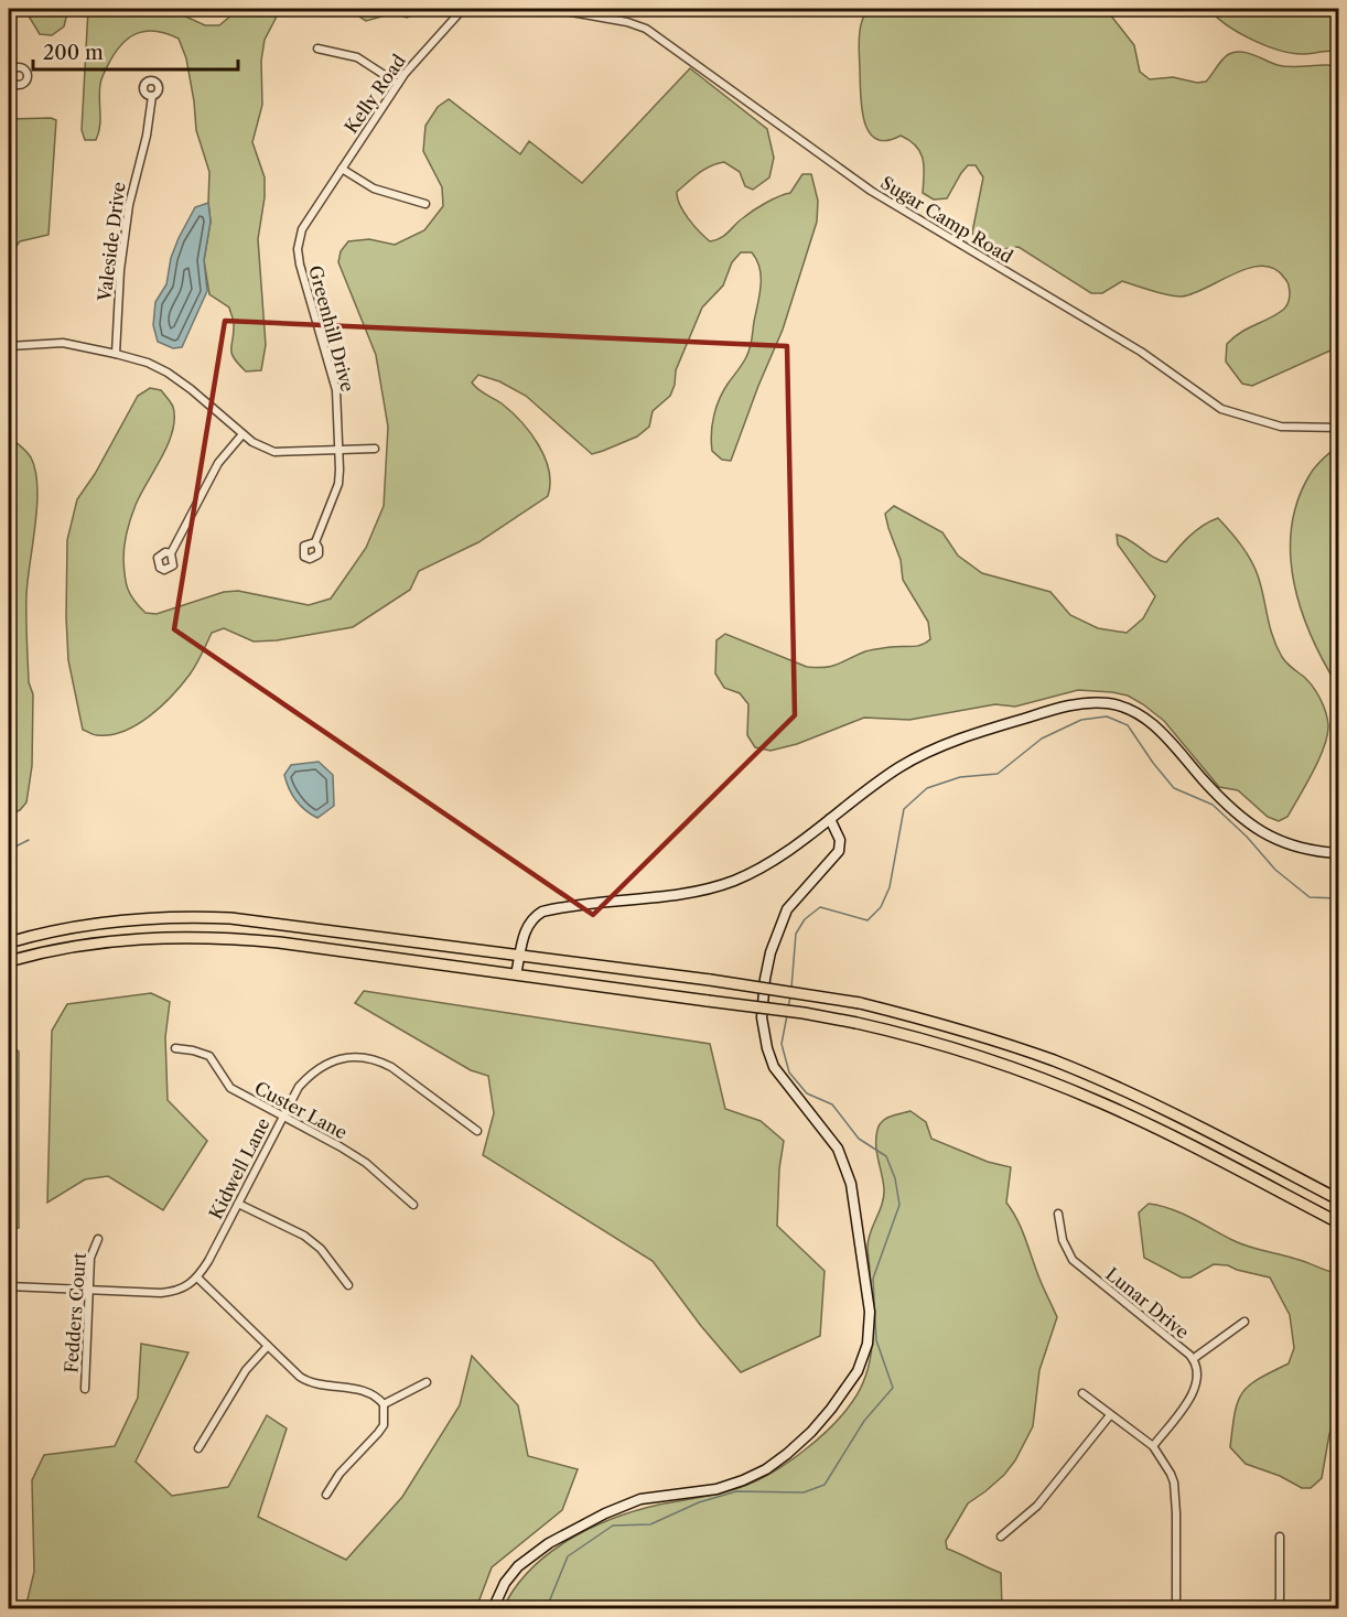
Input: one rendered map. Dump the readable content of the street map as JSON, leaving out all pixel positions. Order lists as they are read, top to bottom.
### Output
{
  "streets": {
    "street": [
      "Kelly Road",
      "Sugar Camp Road",
      "Valeside Drive",
      "Greenhill Drive",
      "Custer Lane",
      "Kidwell Lane",
      "Lunar Drive",
      "Fedders Court"
    ]
  },
  "crossings": [
    ["Kelly Road", "Greenhill Drive"],
    ["Custer Lane", "Kidwell Lane"]
  ],
  "scale_bar": "200 m"
}
